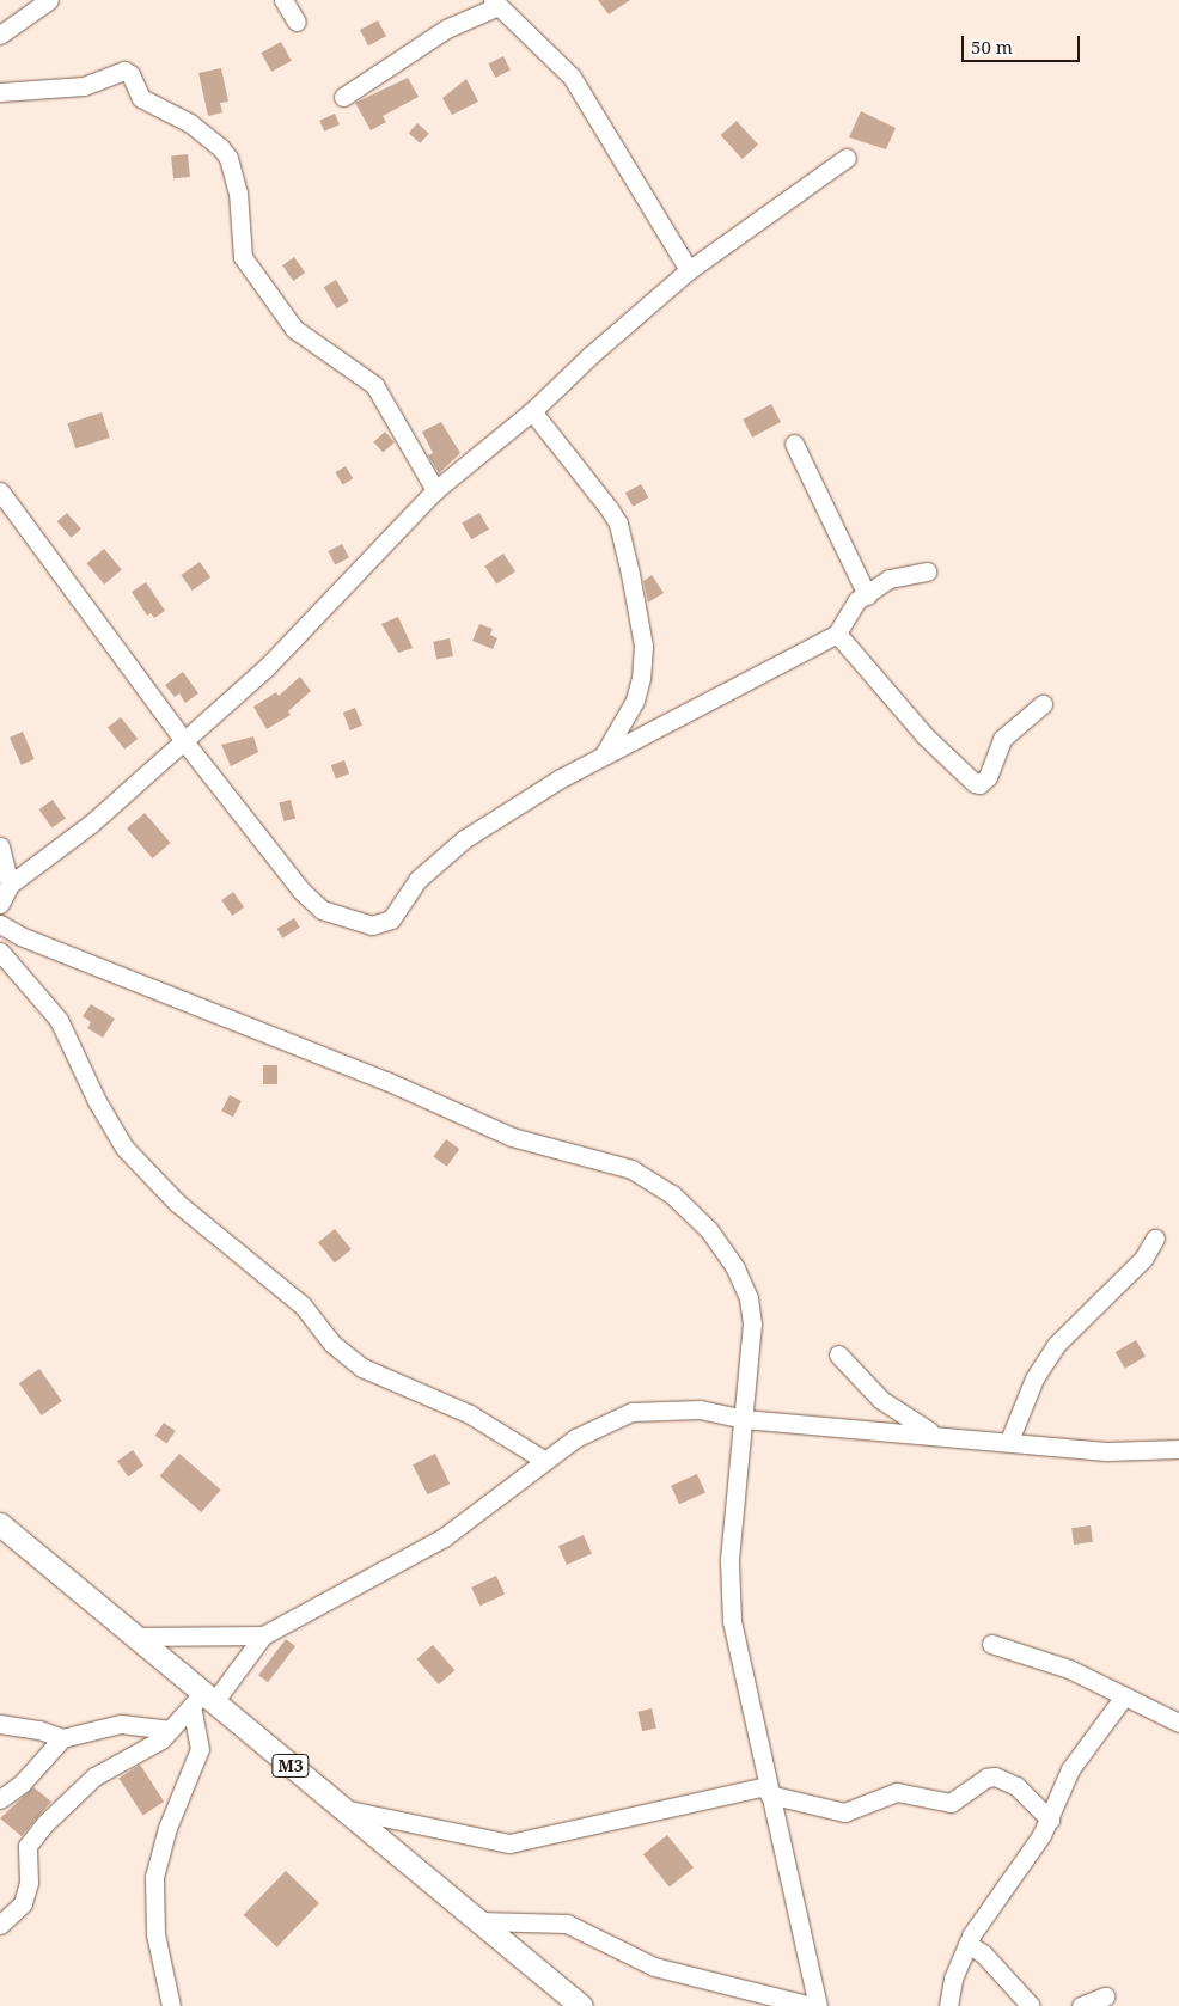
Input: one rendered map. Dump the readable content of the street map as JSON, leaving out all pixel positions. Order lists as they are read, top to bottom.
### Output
{
  "streets": {
    "main road": ["M3"]
  },
  "scale_bar": "50 m"
}
